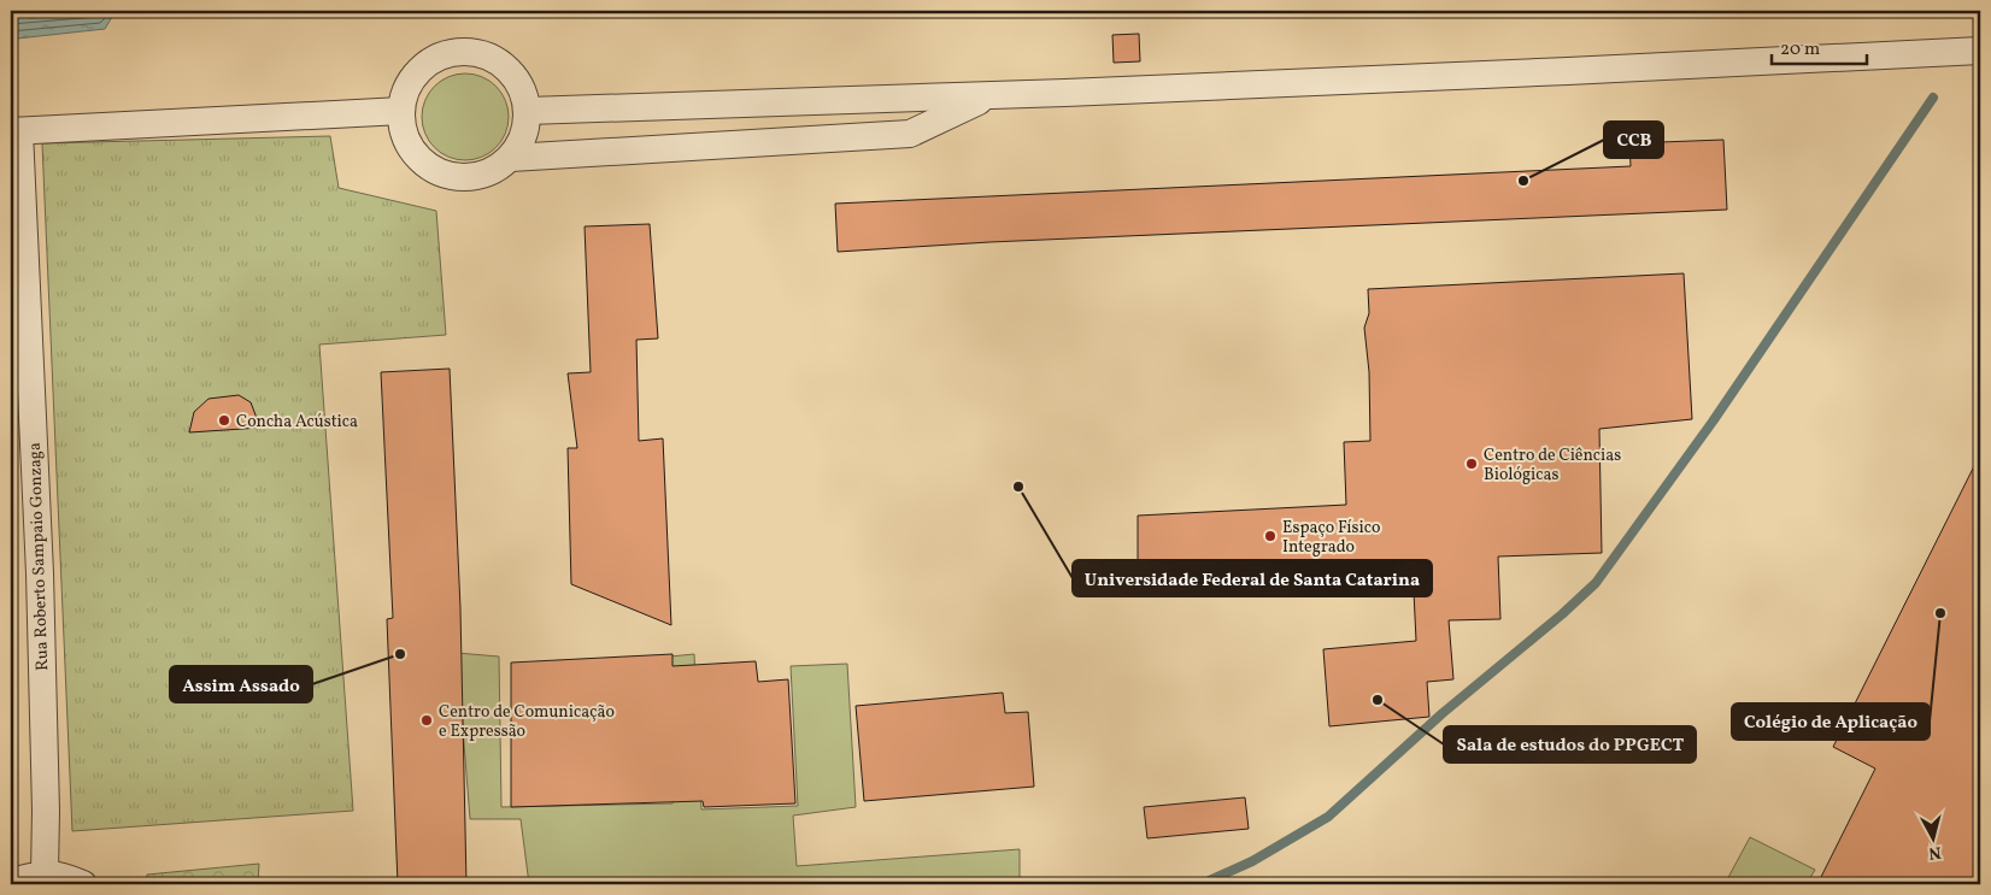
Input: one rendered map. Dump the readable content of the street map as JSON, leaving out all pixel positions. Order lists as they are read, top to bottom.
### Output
{
  "streets": {
    "street": ["Rua Roberto Sampaio Gonzaga"]
  },
  "places": [
    "CCB",
    "Concha Acústica",
    "Centro de Ciências Biológicas",
    "Universidade Federal de Santa Catarina",
    "Espaço Físico Integrado",
    "Colégio de Aplicação",
    "Assim Assado",
    "Sala de estudos do PPGECT",
    "Centro de Comunicação e Expressão"
  ],
  "scale_bar": "20 m",
  "north": "bottom"
}
